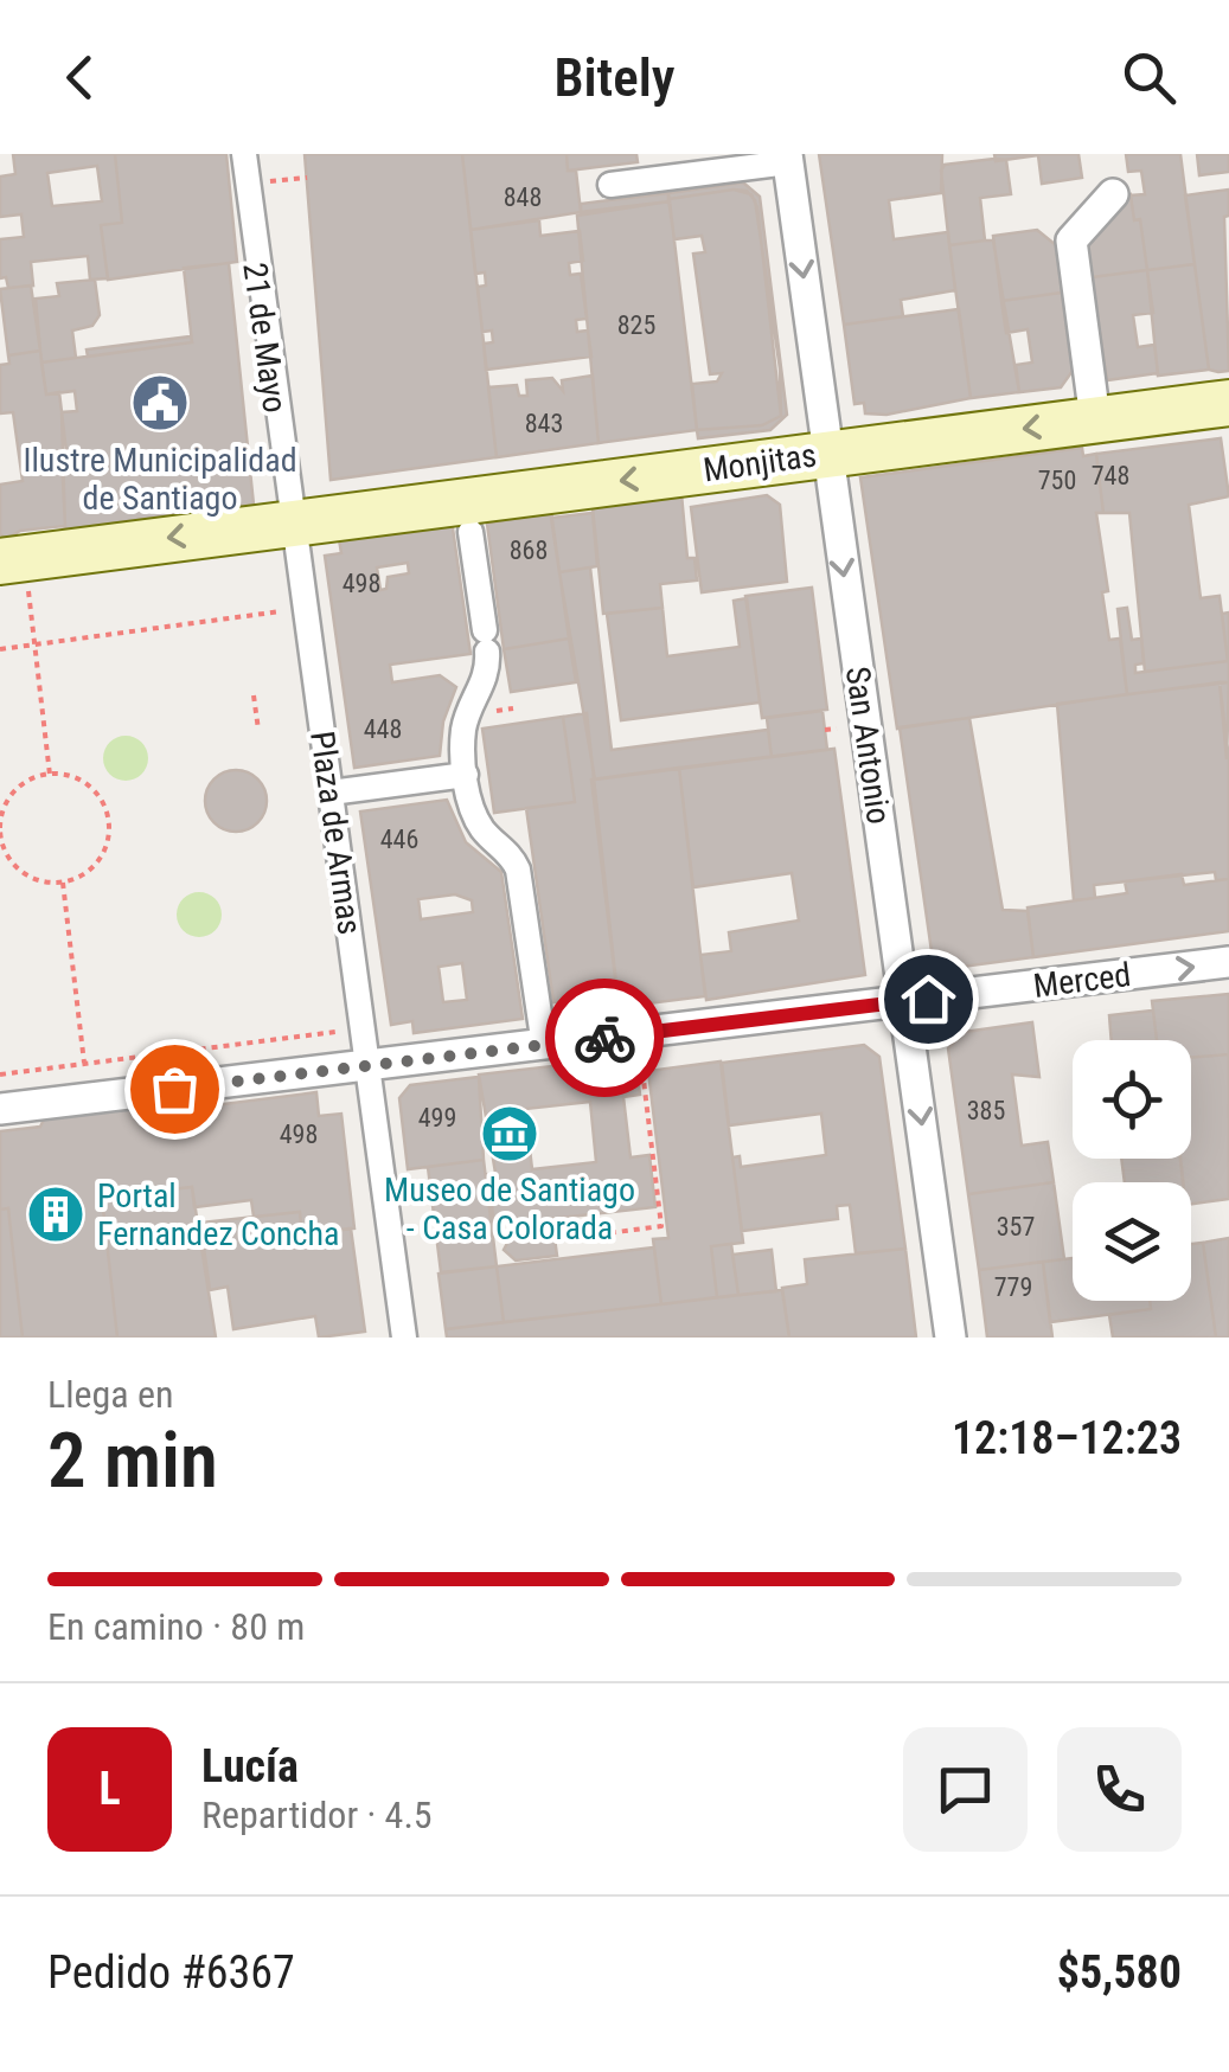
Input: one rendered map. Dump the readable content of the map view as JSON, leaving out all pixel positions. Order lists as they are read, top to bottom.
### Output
{
  "streets": {
    "main road": ["Monjitas"],
    "street": [
      "21 de Mayo",
      "San Antonio",
      "Plaza de Armas",
      "Merced"
    ]
  },
  "crossings": [
    ["21 de Mayo", "Monjitas"],
    ["21 de Mayo", "Plaza de Armas"],
    ["Monjitas", "San Antonio"],
    ["Monjitas", "Plaza de Armas"],
    ["San Antonio", "Merced"],
    ["Plaza de Armas", "Merced"]
  ],
  "one_way": ["Monjitas", "San Antonio", "Merced"],
  "places": {
    "public building": ["Ilustre Municipalidad de Santiago"],
    "museum": ["Museo de Santiago - Casa Colorada"],
    "building": ["Portal Fernandez Concha"]
  },
  "house_numbers": [
    "848",
    "825",
    "843",
    "748",
    "750",
    "868",
    "498",
    "448",
    "446",
    "385",
    "499",
    "498",
    "357",
    "779"
  ],
  "page": {
    "header": "Bitely",
    "heading": ["2 min", "Llega en", "12:18–12:23"],
    "panel": [
      "Lucía",
      "Repartidor · 4.5",
      "Pedido #6367",
      "$5,580"
    ],
    "bar": "En camino · 80 m",
    "round": "L"
  }
}
